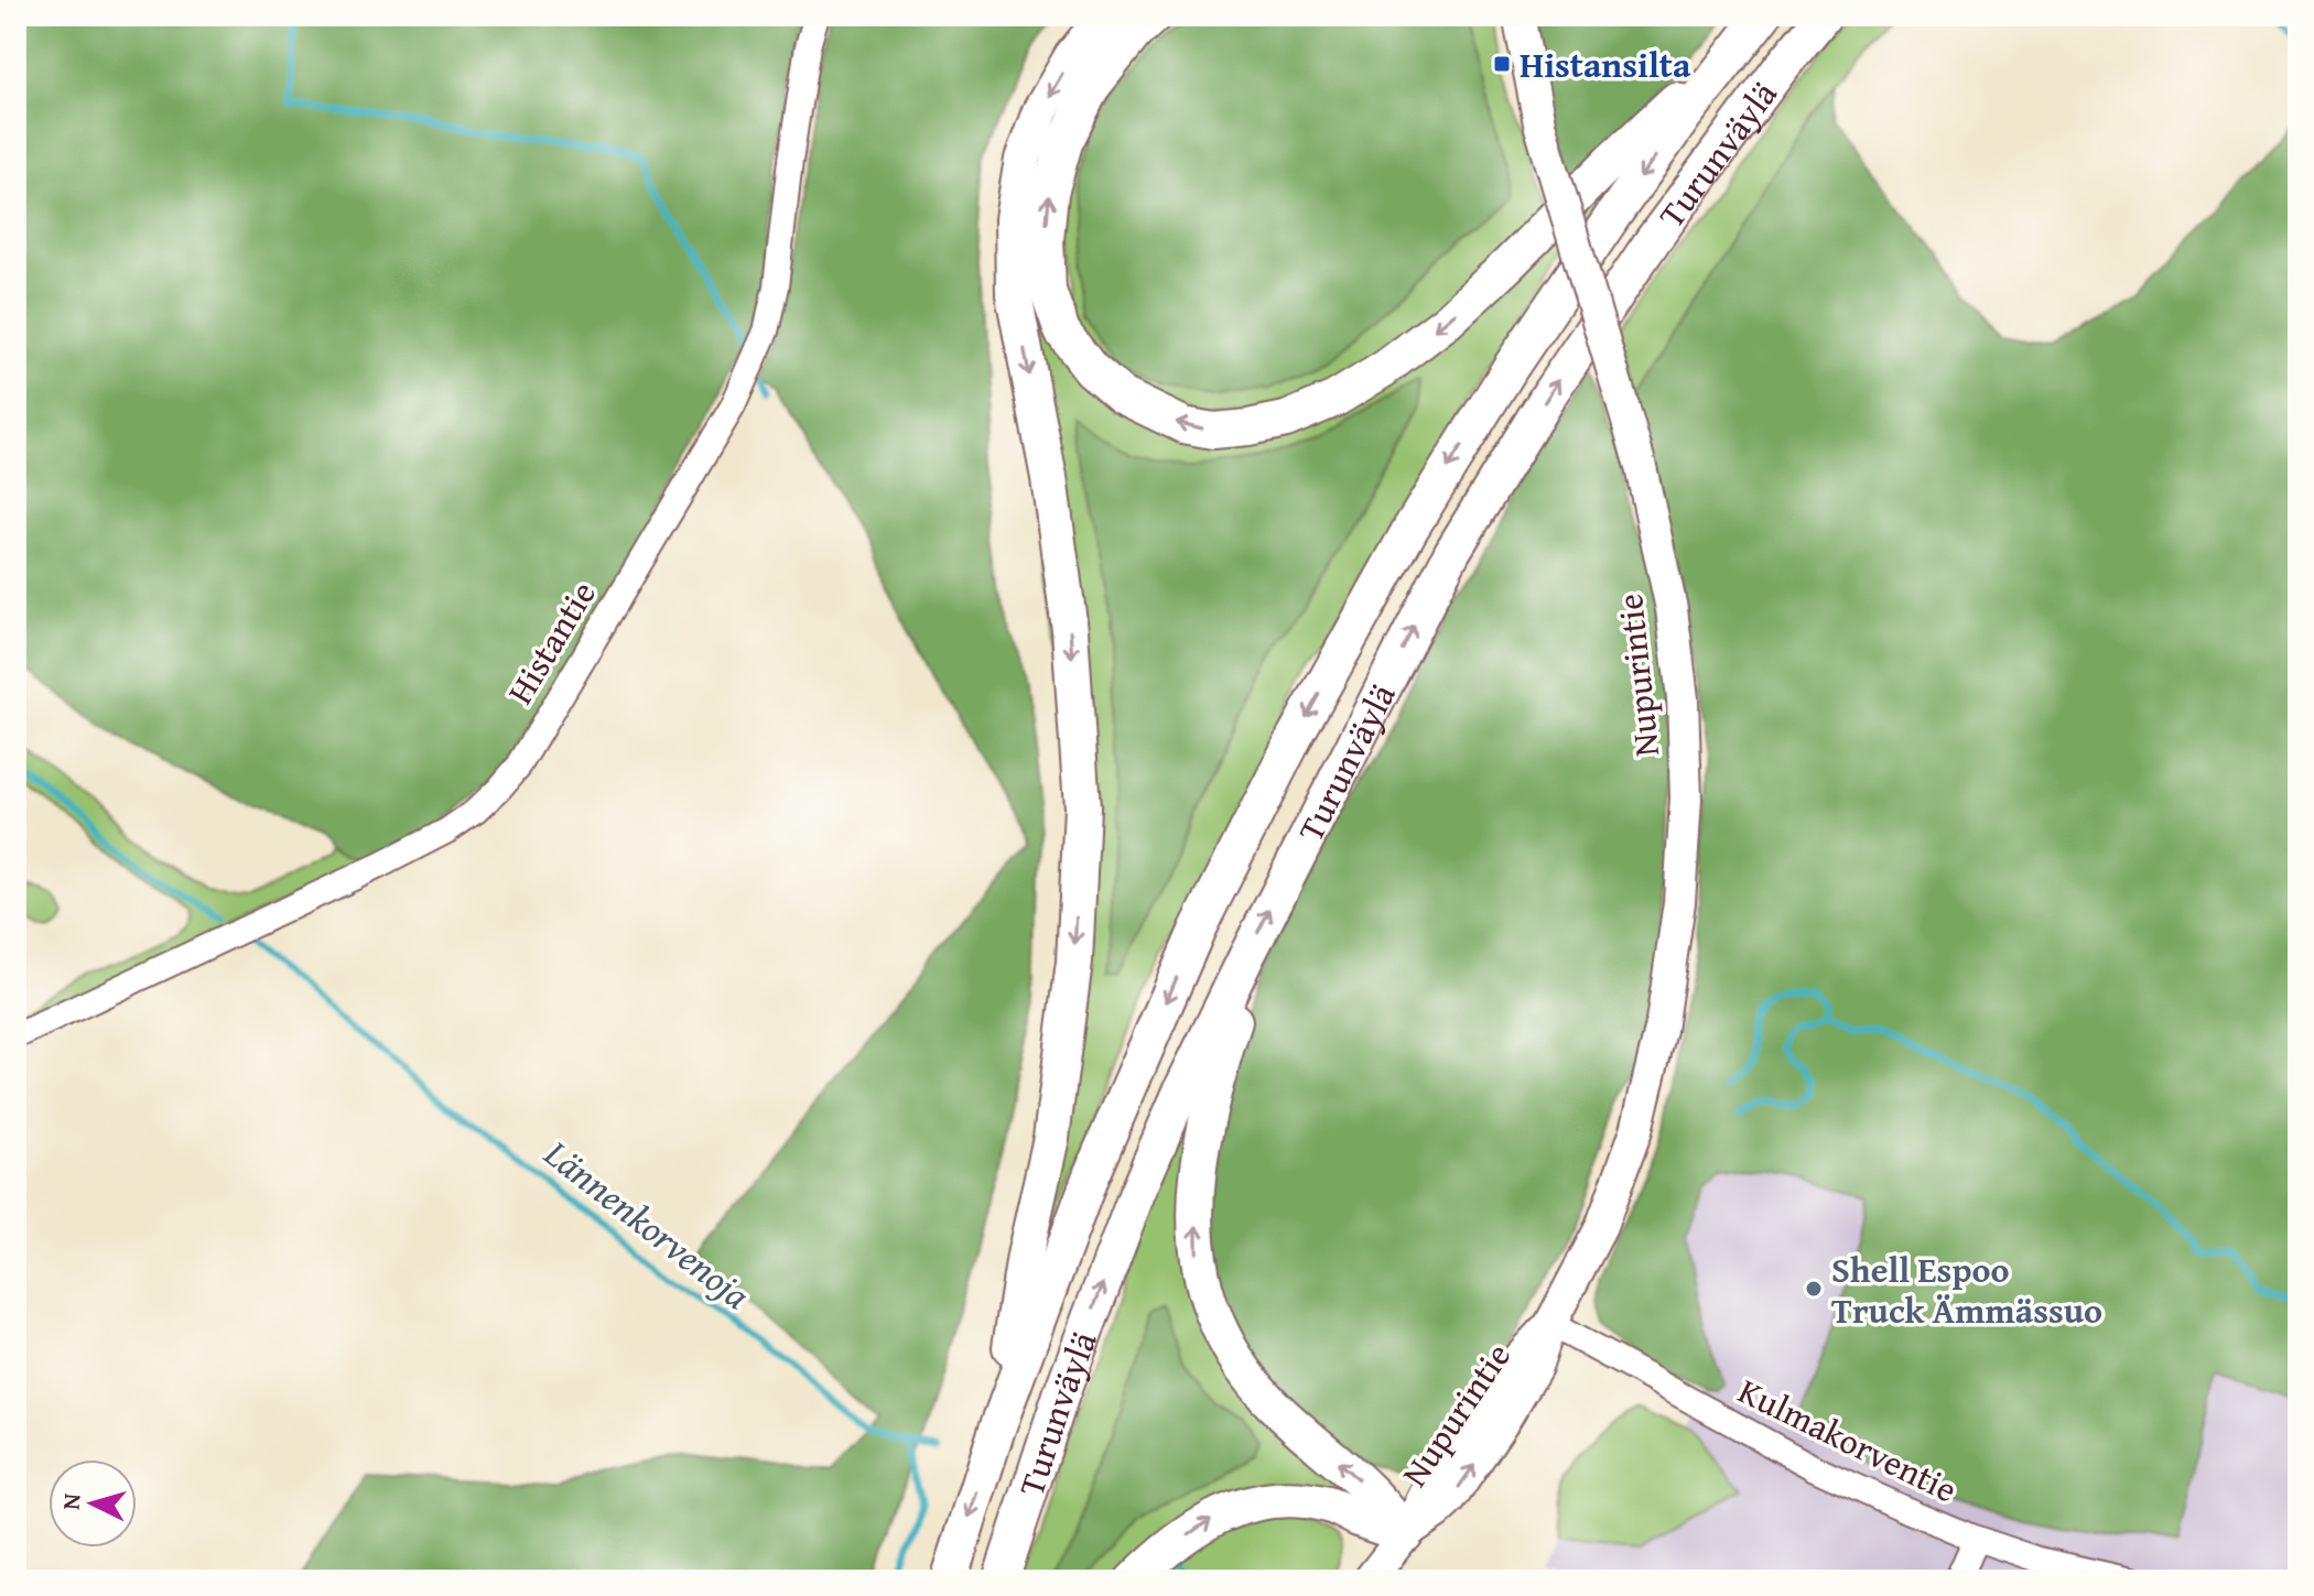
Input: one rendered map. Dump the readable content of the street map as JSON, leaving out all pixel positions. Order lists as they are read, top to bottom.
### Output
{
  "streets": {
    "highway": ["Turunväylä"],
    "main road": ["Nupurintie"],
    "street": ["Histantie", "Kulmakorventie"]
  },
  "crossings": [
    ["Nupurintie", "Kulmakorventie"]
  ],
  "water": ["Lännenkorvenoja"],
  "places": {
    "transit": ["Histansilta"],
    "other": ["Shell Espoo Truck Ämmässuo"]
  },
  "north": "left"
}
